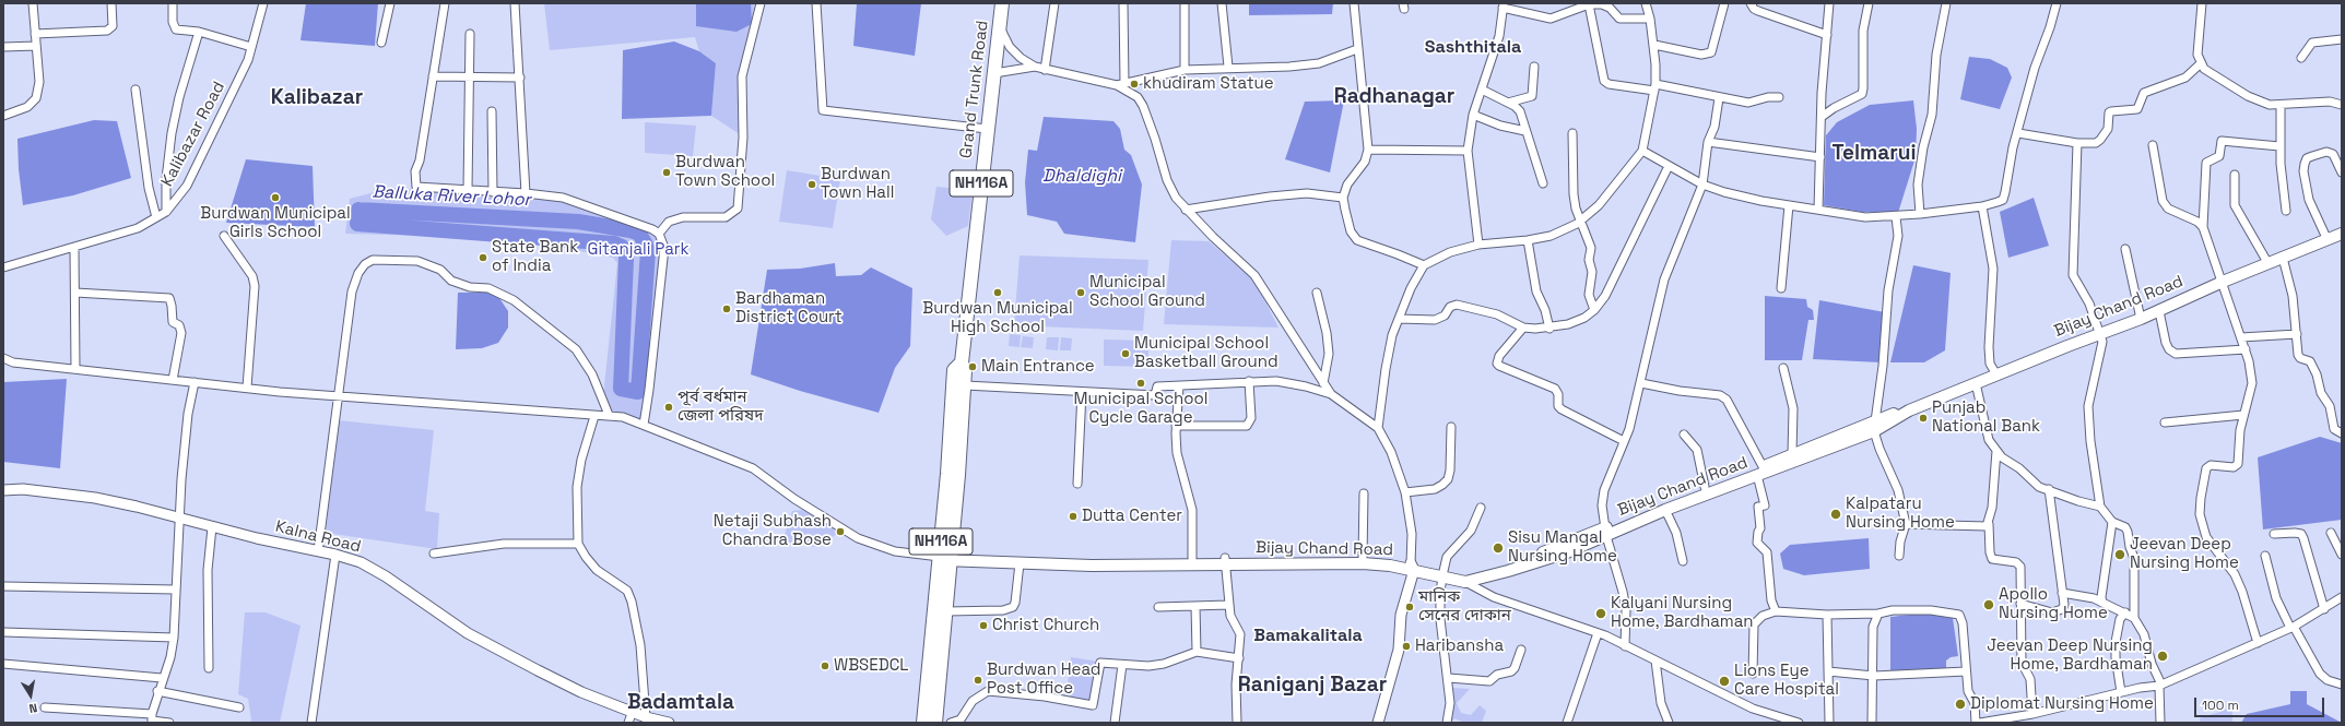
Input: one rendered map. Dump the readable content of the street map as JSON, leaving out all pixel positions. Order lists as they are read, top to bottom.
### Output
{
  "streets": {
    "highway": ["Grand Trunk Road", "NH116A"],
    "main road": ["Bijay Chand Road"],
    "street": ["Kalibazar Road", "Kalna Road"]
  },
  "districts": [
    "Sashthitala",
    "Radhanagar",
    "Kalibazar",
    "Telmarui",
    "Bamakalitala",
    "Raniganj Bazar",
    "Badamtala"
  ],
  "water": ["Dhaldighi", "Balluka River Lohor"],
  "parks": ["Gitanjali Park"],
  "places": [
    "khudiram Statue",
    "Burdwan Town School",
    "Burdwan Town Hall",
    "Burdwan Municipal Girls School",
    "State Bank of India",
    "Burdwan Municipal High School",
    "Municipal School Ground",
    "Bardhaman District Court",
    "Municipal School Basketball Ground",
    "Main Entrance",
    "Municipal School Cycle Garage",
    "পূর্ব বর্ধমান জেলা পরিষদ",
    "Punjab National Bank",
    "Kalpataru Nursing Home",
    "Dutta Center",
    "Netaji Subhash Chandra Bose",
    "Sisu Mangal Nursing Home",
    "Jeevan Deep Nursing Home",
    "Apollo Nursing Home",
    "মানিক সেনের দোকান",
    "Kalyani Nursing Home, Bardhaman",
    "Christ Church",
    "Haribansha",
    "Jeevan Deep Nursing Home, Bardhaman",
    "WBSEDCL",
    "Burdwan Head Post Office",
    "Lions Eye Care Hospital",
    "Diplomat Nursing Home"
  ],
  "scale_bar": "100 m",
  "north": "bottom"
}
